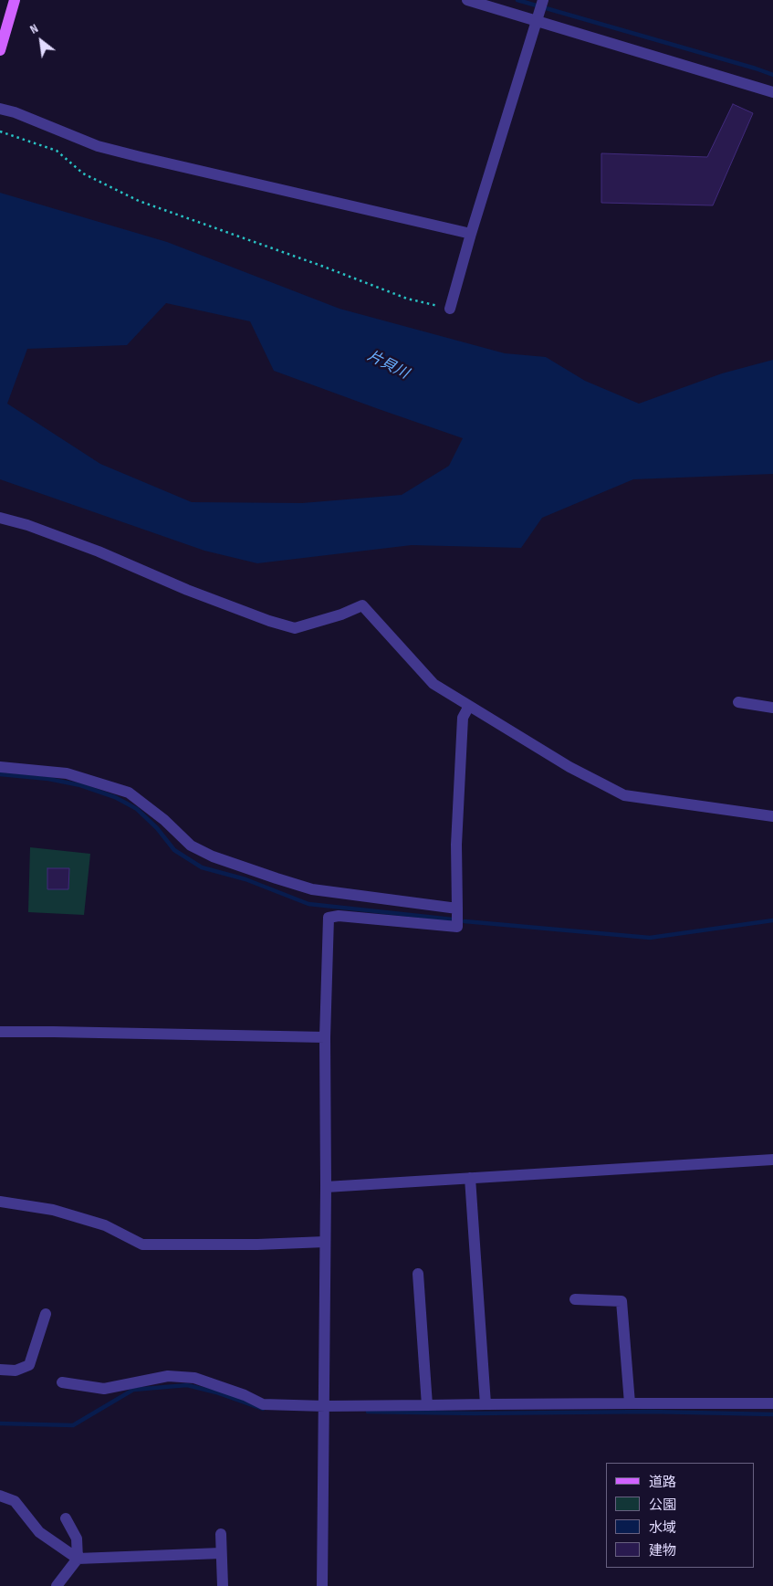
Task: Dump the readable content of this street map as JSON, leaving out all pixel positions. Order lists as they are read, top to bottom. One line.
{"water":["片貝川"],"legend":["道路","公園","水域","建物"],"north":"top left"}
